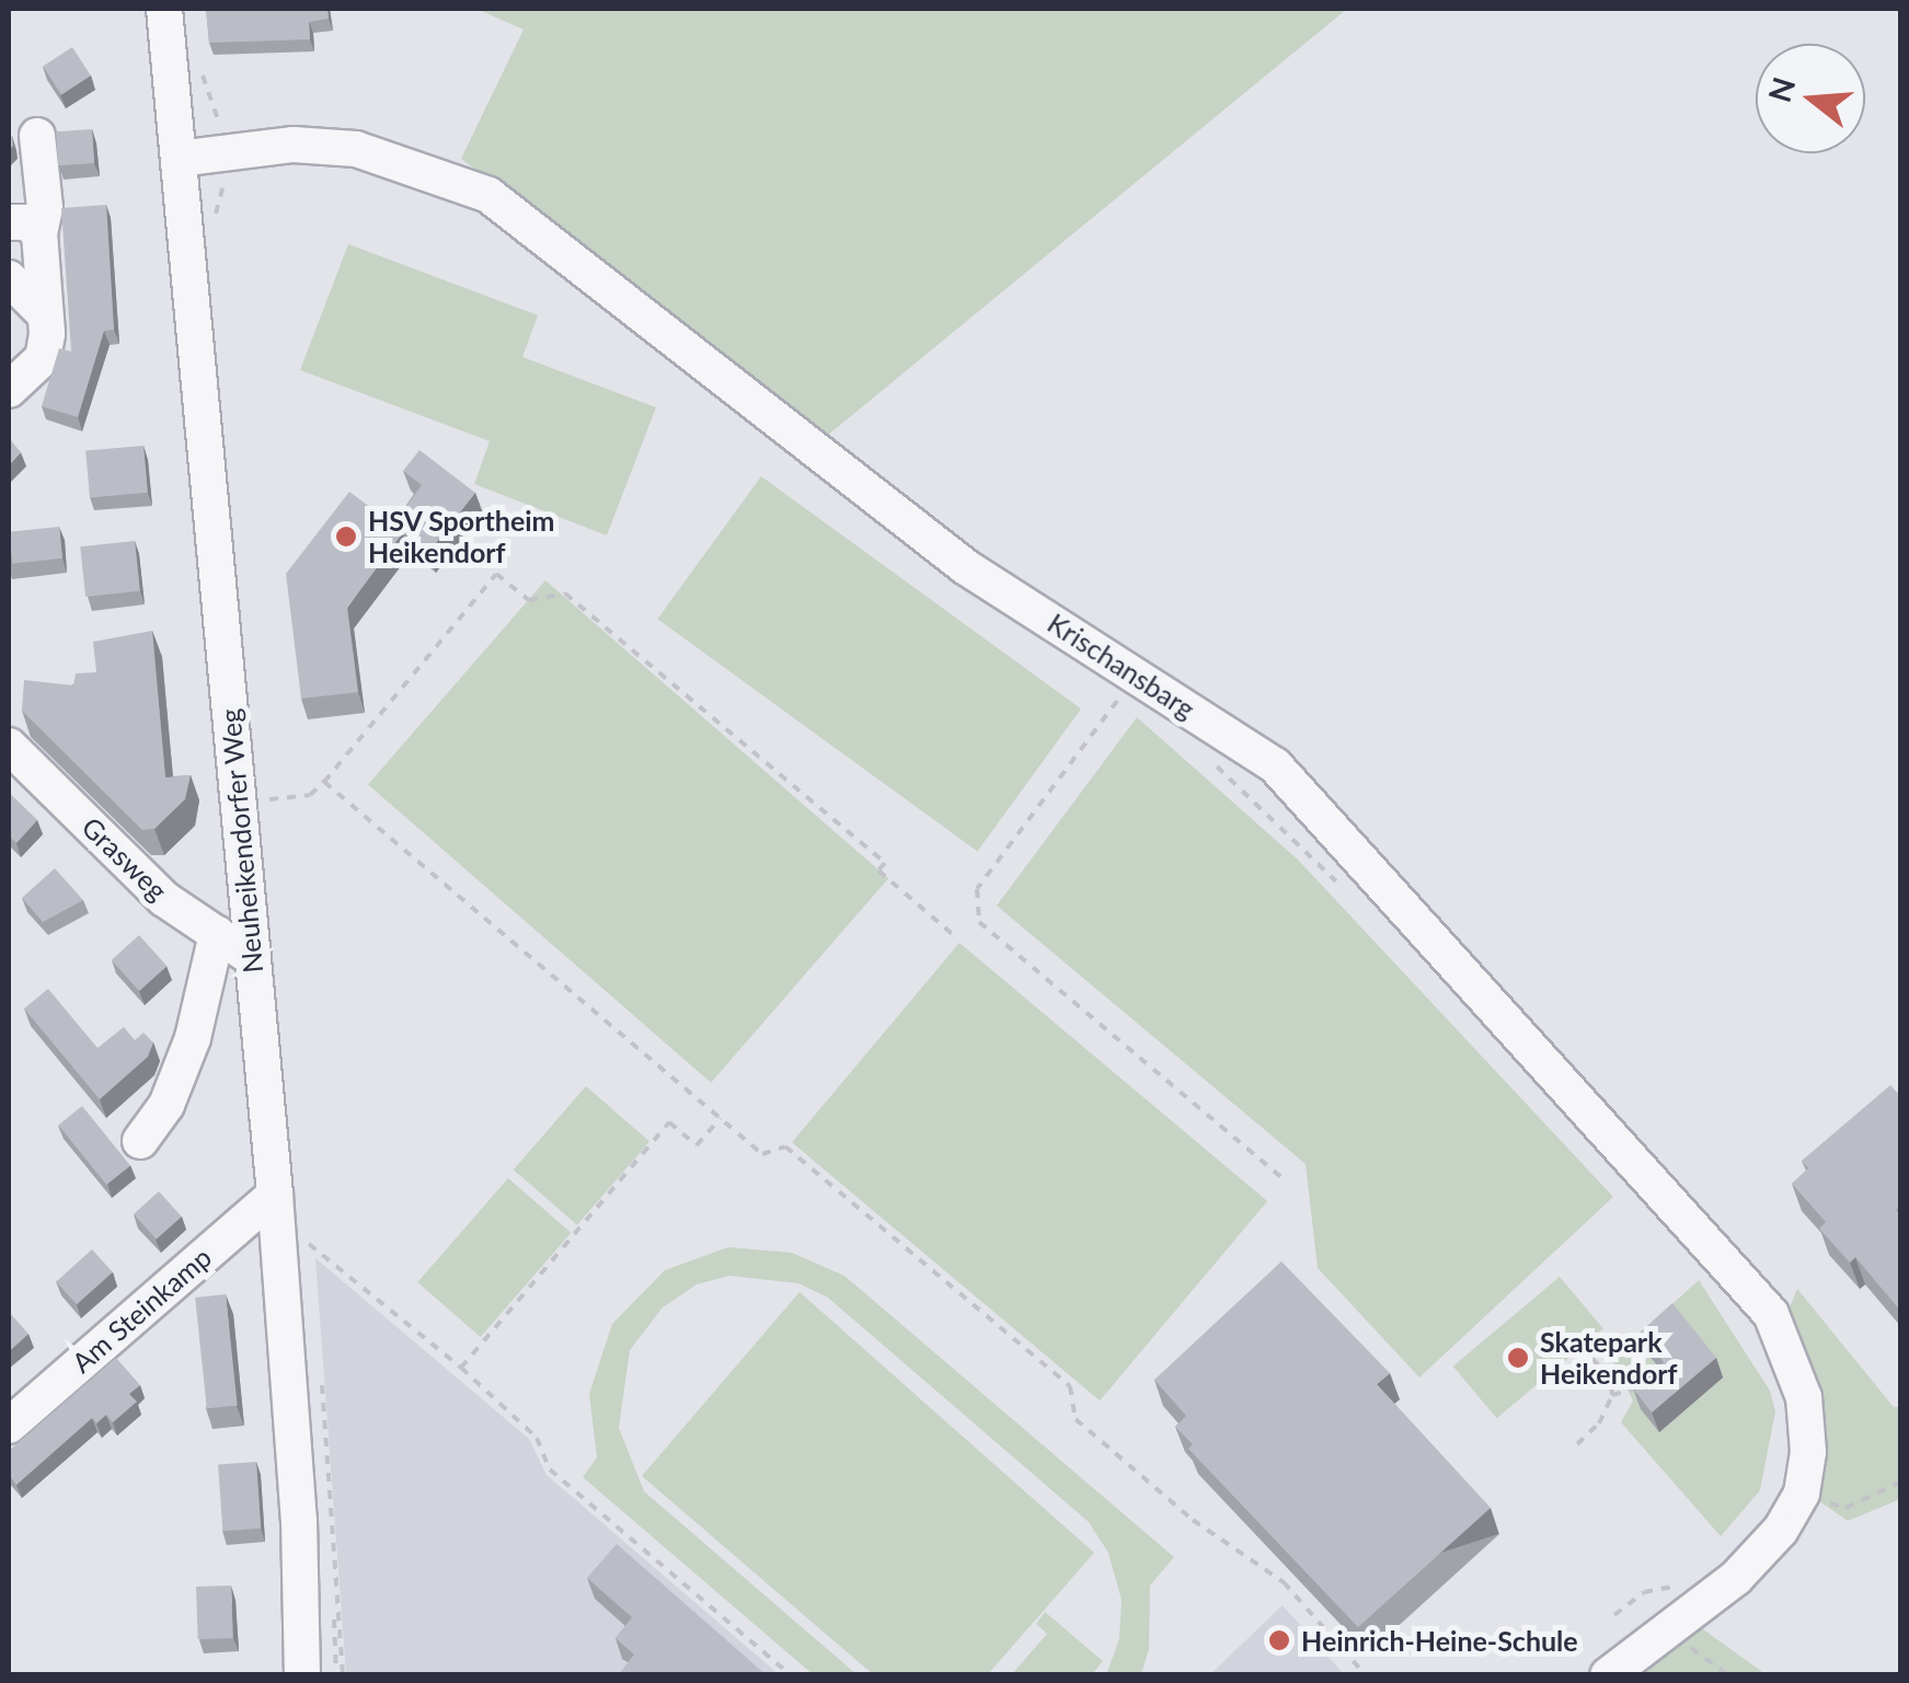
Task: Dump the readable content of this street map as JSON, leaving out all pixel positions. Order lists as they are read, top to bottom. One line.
{"streets":{"street":["Krischansbarg","Neuheikendorfer Weg","Grasweg","Am Steinkamp"]},"crossings":[["Krischansbarg","Neuheikendorfer Weg"],["Neuheikendorfer Weg","Grasweg"],["Neuheikendorfer Weg","Am Steinkamp"]],"places":["HSV Sportheim Heikendorf","Skatepark Heikendorf","Heinrich-Heine-Schule"],"north":"left"}
